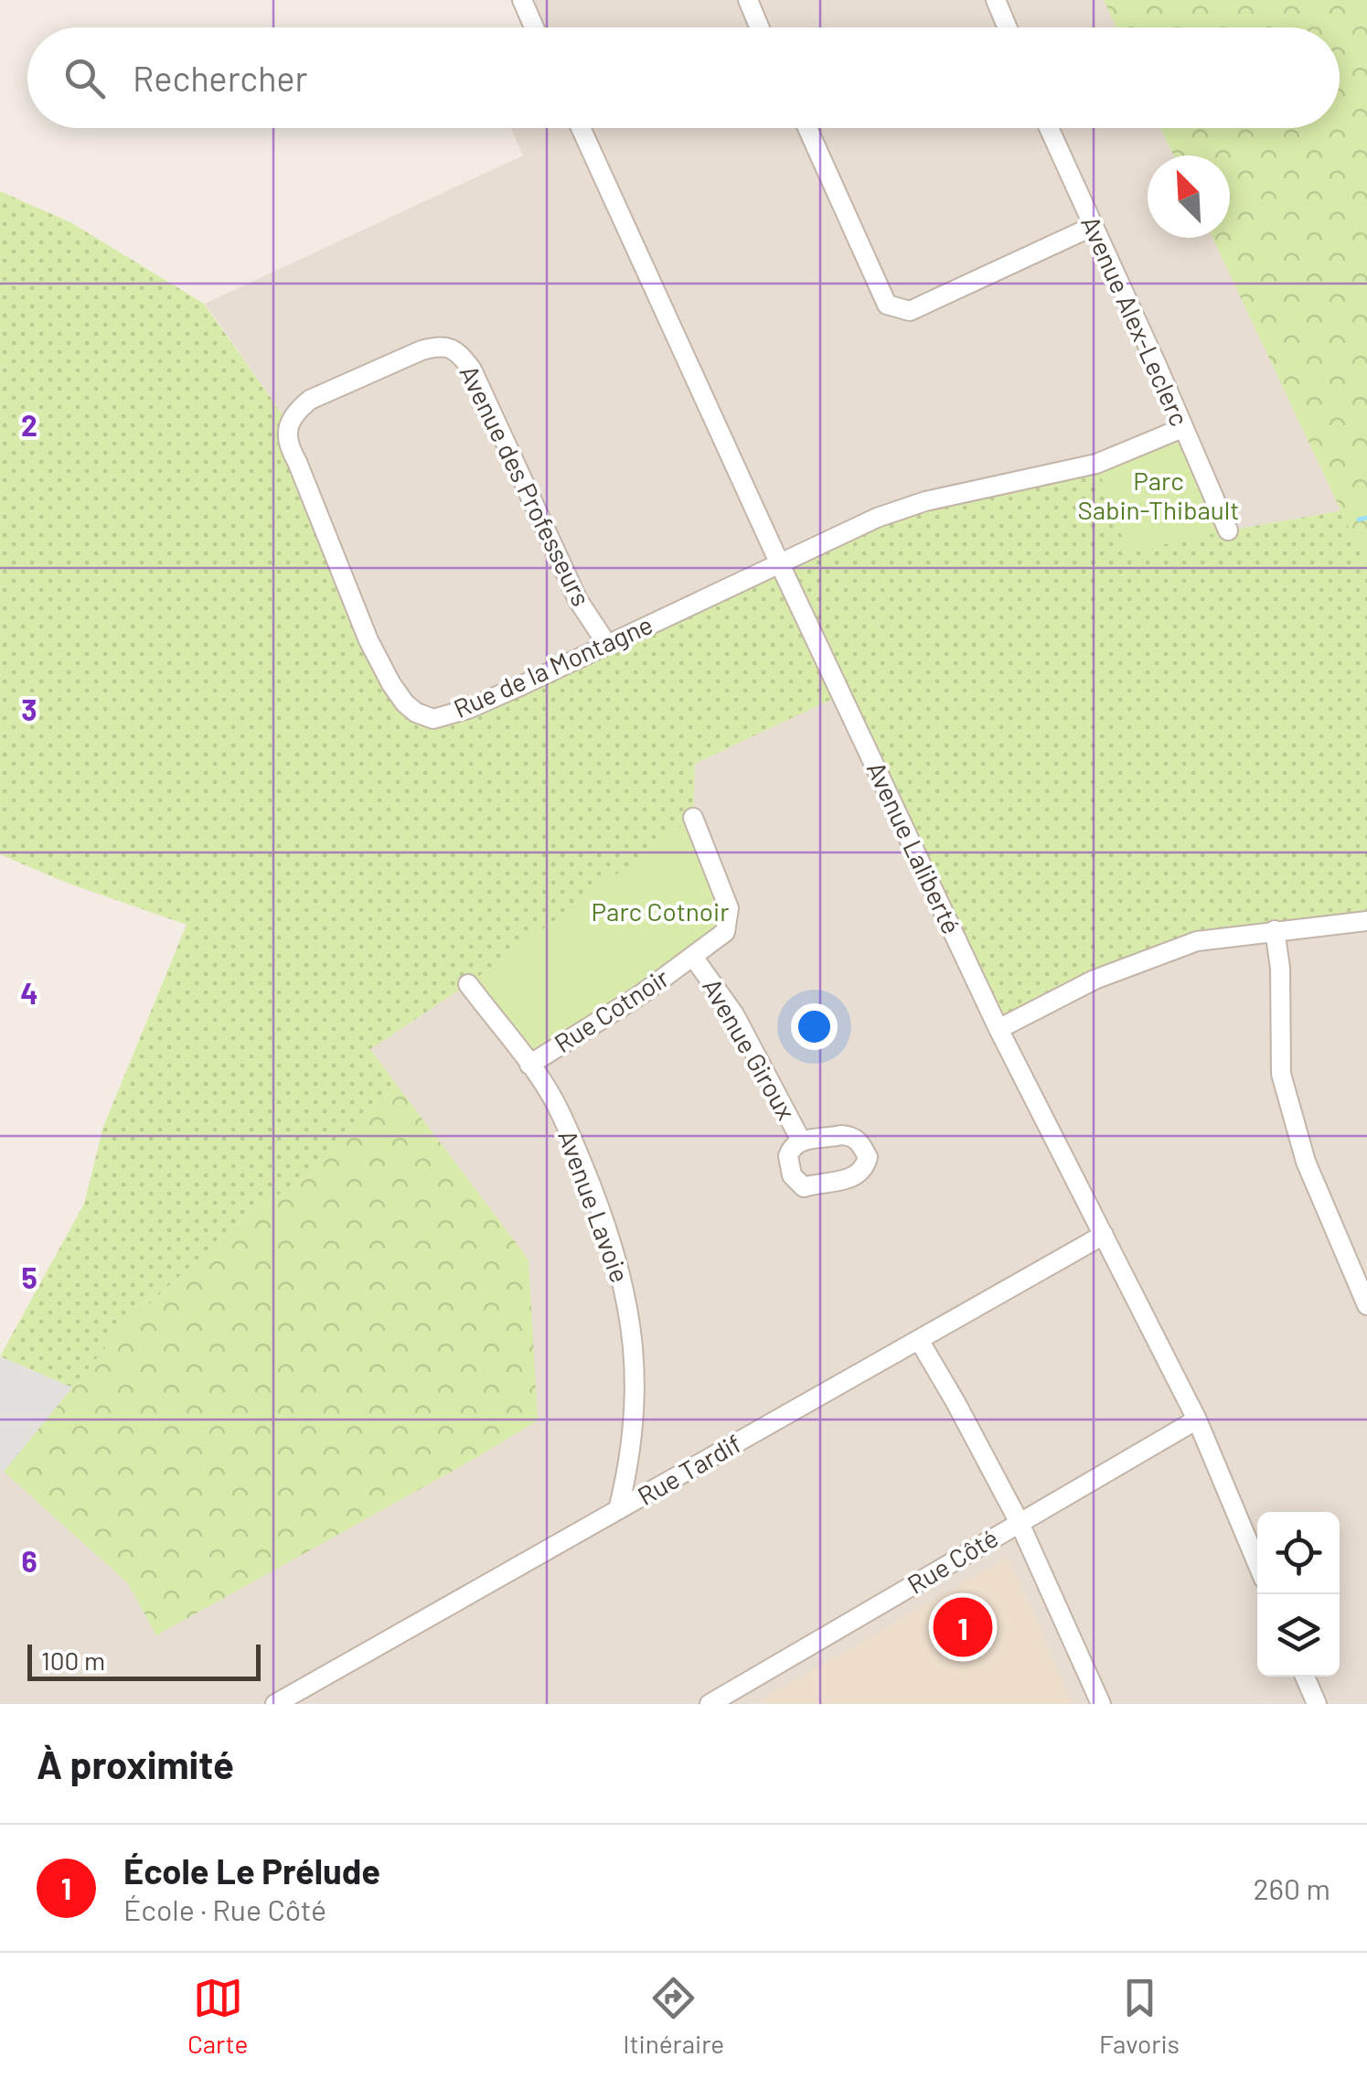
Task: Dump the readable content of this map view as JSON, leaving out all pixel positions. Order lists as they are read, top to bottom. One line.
{"streets":{"street":["Avenue Alex-Leclerc","Avenue des Professeurs","Rue de la Montagne","Avenue Laliberté","Rue Cotnoir","Avenue Giroux","Avenue Lavoie","Rue Tardif","Rue Côté"]},"crossings":[["Avenue Alex-Leclerc","Rue de la Montagne"],["Avenue des Professeurs","Rue de la Montagne"],["Rue de la Montagne","Avenue Laliberté"],["Avenue Laliberté","Rue Tardif"],["Avenue Laliberté","Rue Côté"],["Rue Cotnoir","Avenue Giroux"],["Rue Cotnoir","Avenue Lavoie"],["Avenue Lavoie","Rue Tardif"]],"parks":["Parc Sabin-Thibault","Parc Cotnoir"],"scale_bar":"100 m","north":"top left","page":{"search":"Rechercher","pins":"1","scale":"100 m","heading":"À proximité","list":[{"mark":"1","name":"École Le Prélude","note":"École · Rue Côté","value":"260 m"}],"nav":["Carte","Itinéraire","Favoris"]},"grid":{"rows":["2","3","4","5","6"]}}
